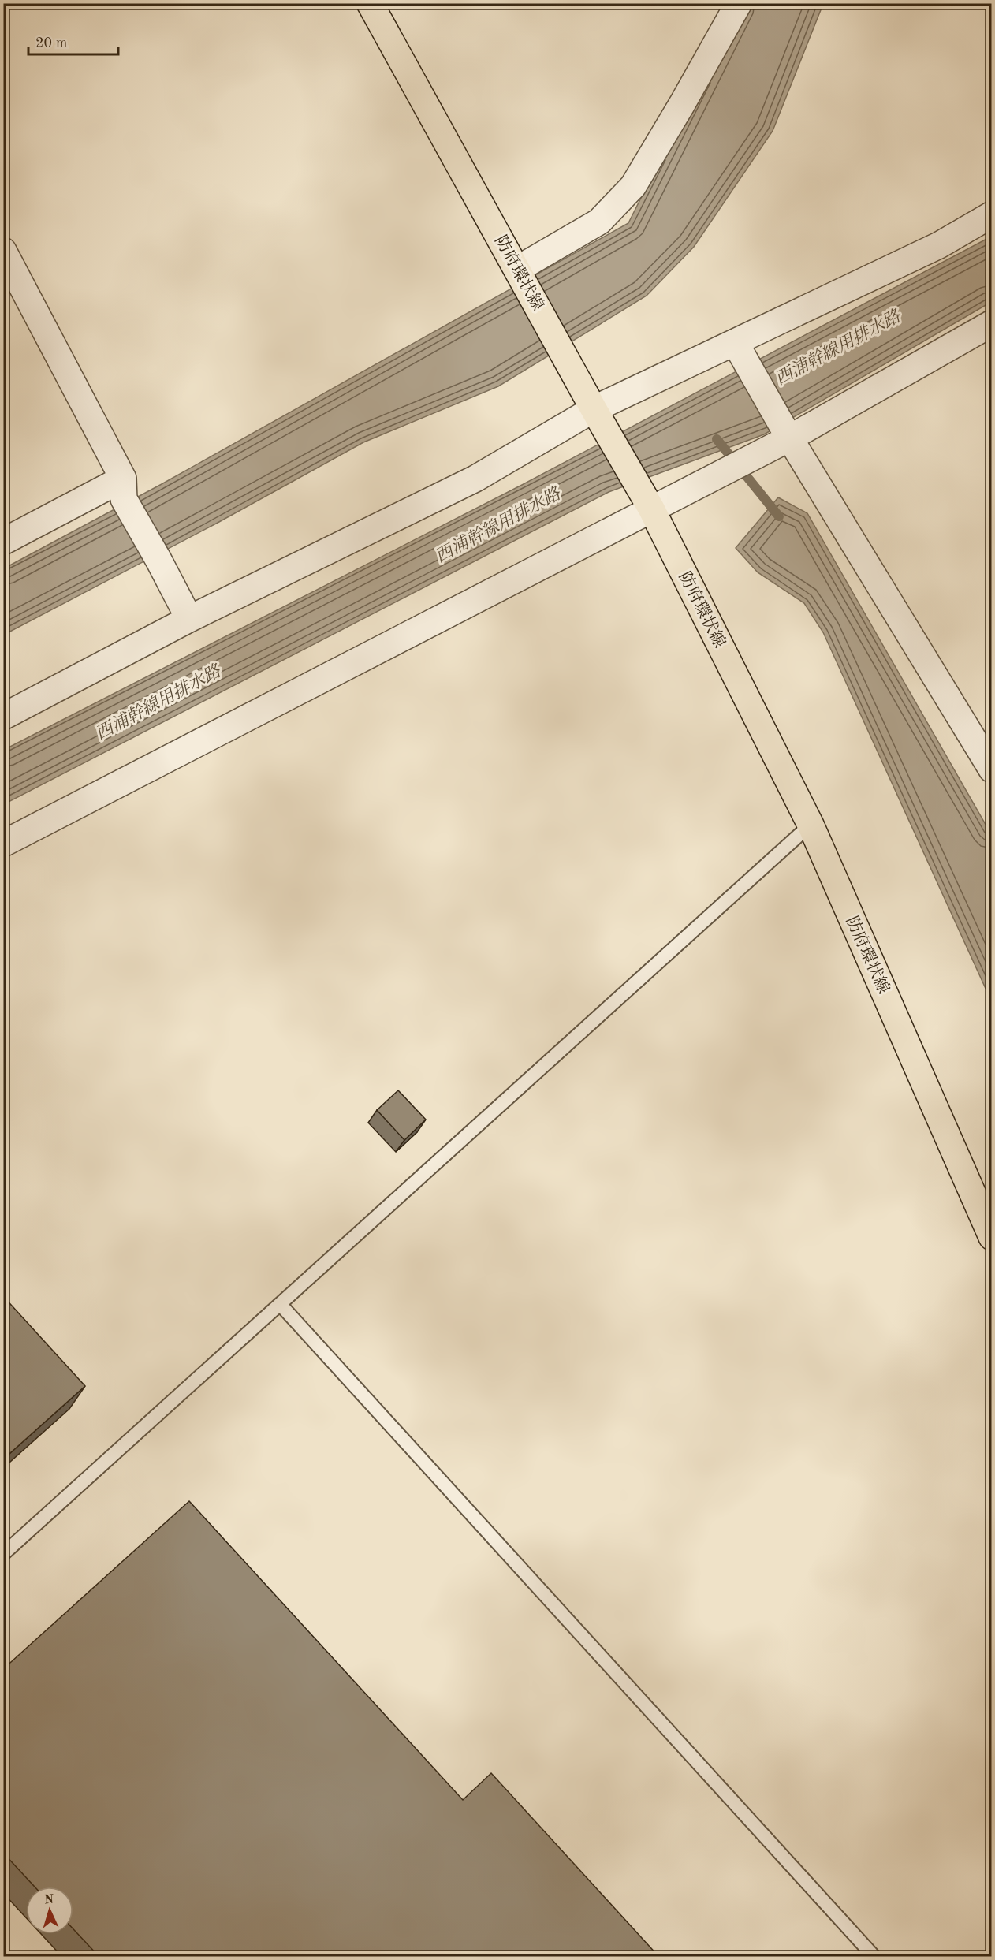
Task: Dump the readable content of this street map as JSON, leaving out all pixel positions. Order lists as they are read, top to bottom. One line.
{"streets":{"main road":["防府環状線"]},"water":["西浦幹線用排水路"],"scale_bar":"20 m","north":"top"}
